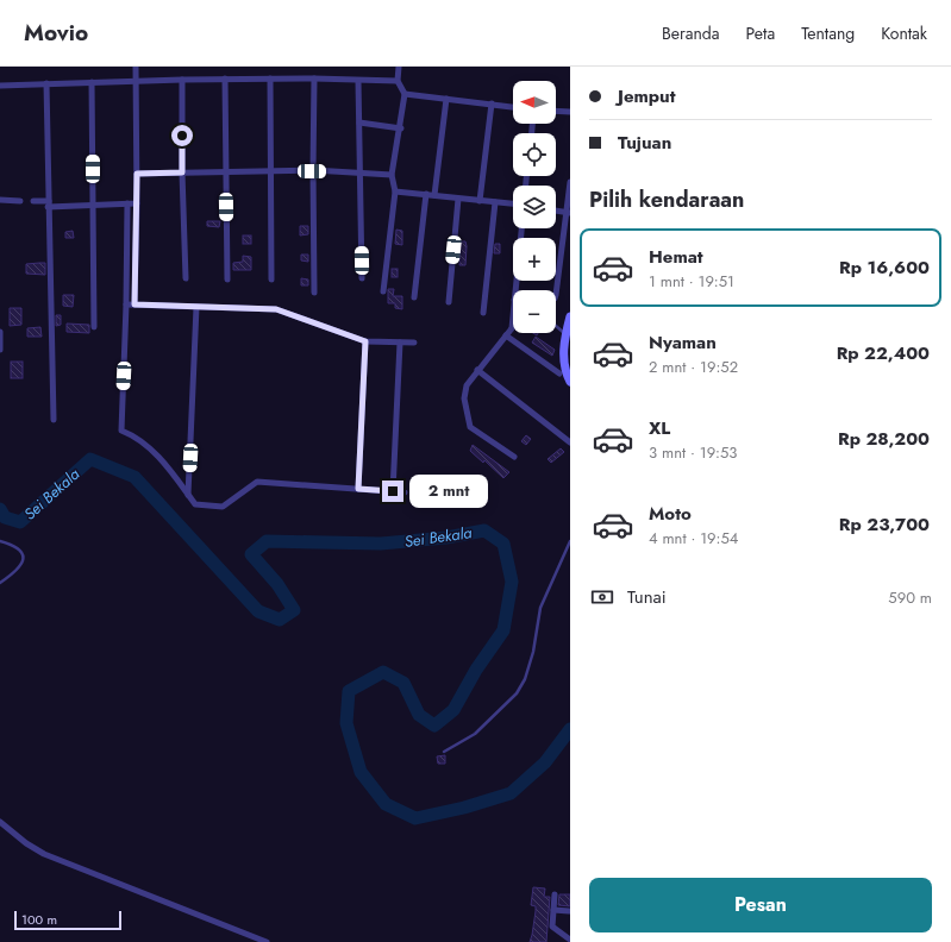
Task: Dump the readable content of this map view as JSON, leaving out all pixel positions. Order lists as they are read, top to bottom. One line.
{"water":["Sei Bekala"],"scale_bar":"100 m","north":"left","page":{"header":"Movio","nav":["Beranda","Peta","Tentang","Kontak"],"banner":["Jemput","Tujuan"],"map_buttons":["+","−"],"heading":"Pilih kendaraan","list":[{"name":"Hemat","note":"1 mnt · 19:51","value":"Rp 16,600"},{"name":"Nyaman","note":"2 mnt · 19:52","value":"Rp 22,400"},{"name":"XL","note":"3 mnt · 19:53","value":"Rp 28,200"},{"name":"Moto","note":"4 mnt · 19:54","value":"Rp 23,700"}],"bubble":"2 mnt","pay":["Tunai","590 m"],"buttons":"Pesan","scale":"100 m"}}
